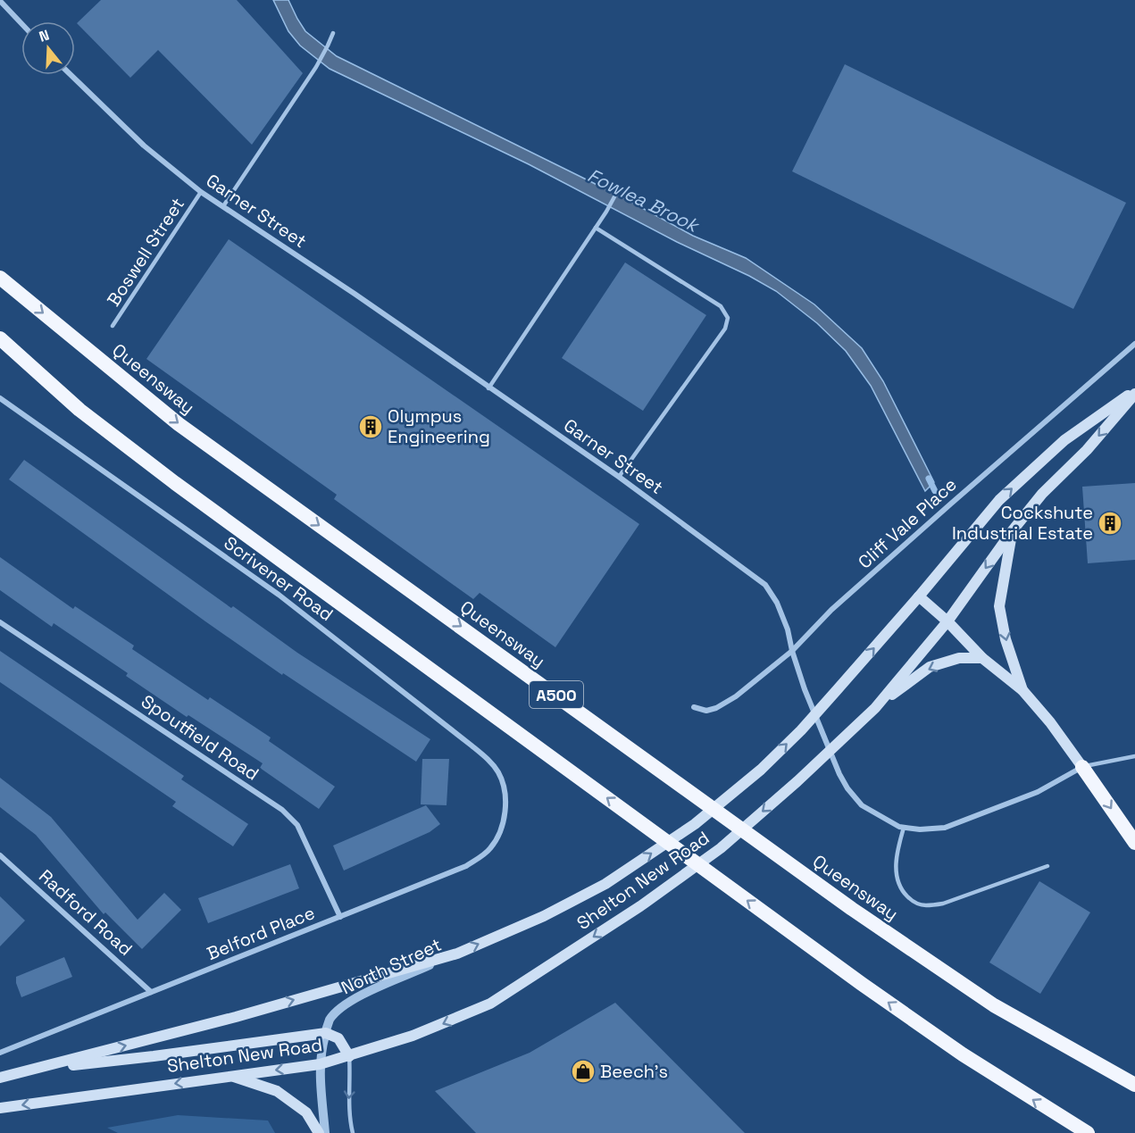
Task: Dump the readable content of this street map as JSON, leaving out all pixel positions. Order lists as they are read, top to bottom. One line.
{"streets":{"highway":["Queensway","A500"],"main road":["Shelton New Road"],"street":["Garner Street","Cliff Vale Place","Scrivener Road","Spoutfield Road","Radford Road","Belford Place","North Street"],"lane":["Boswell Street"]},"crossings":[["Garner Street","Boswell Street"],["Garner Street","Cliff Vale Place"],["Scrivener Road","Belford Place"],["Spoutfield Road","Belford Place"],["Shelton New Road","North Street"],["Radford Road","Belford Place"]],"water":["Fowlea Brook"],"places":{"building":["Olympus Engineering","Cockshute Industrial Estate"],"shop":["Beech's"]},"north":"top"}
